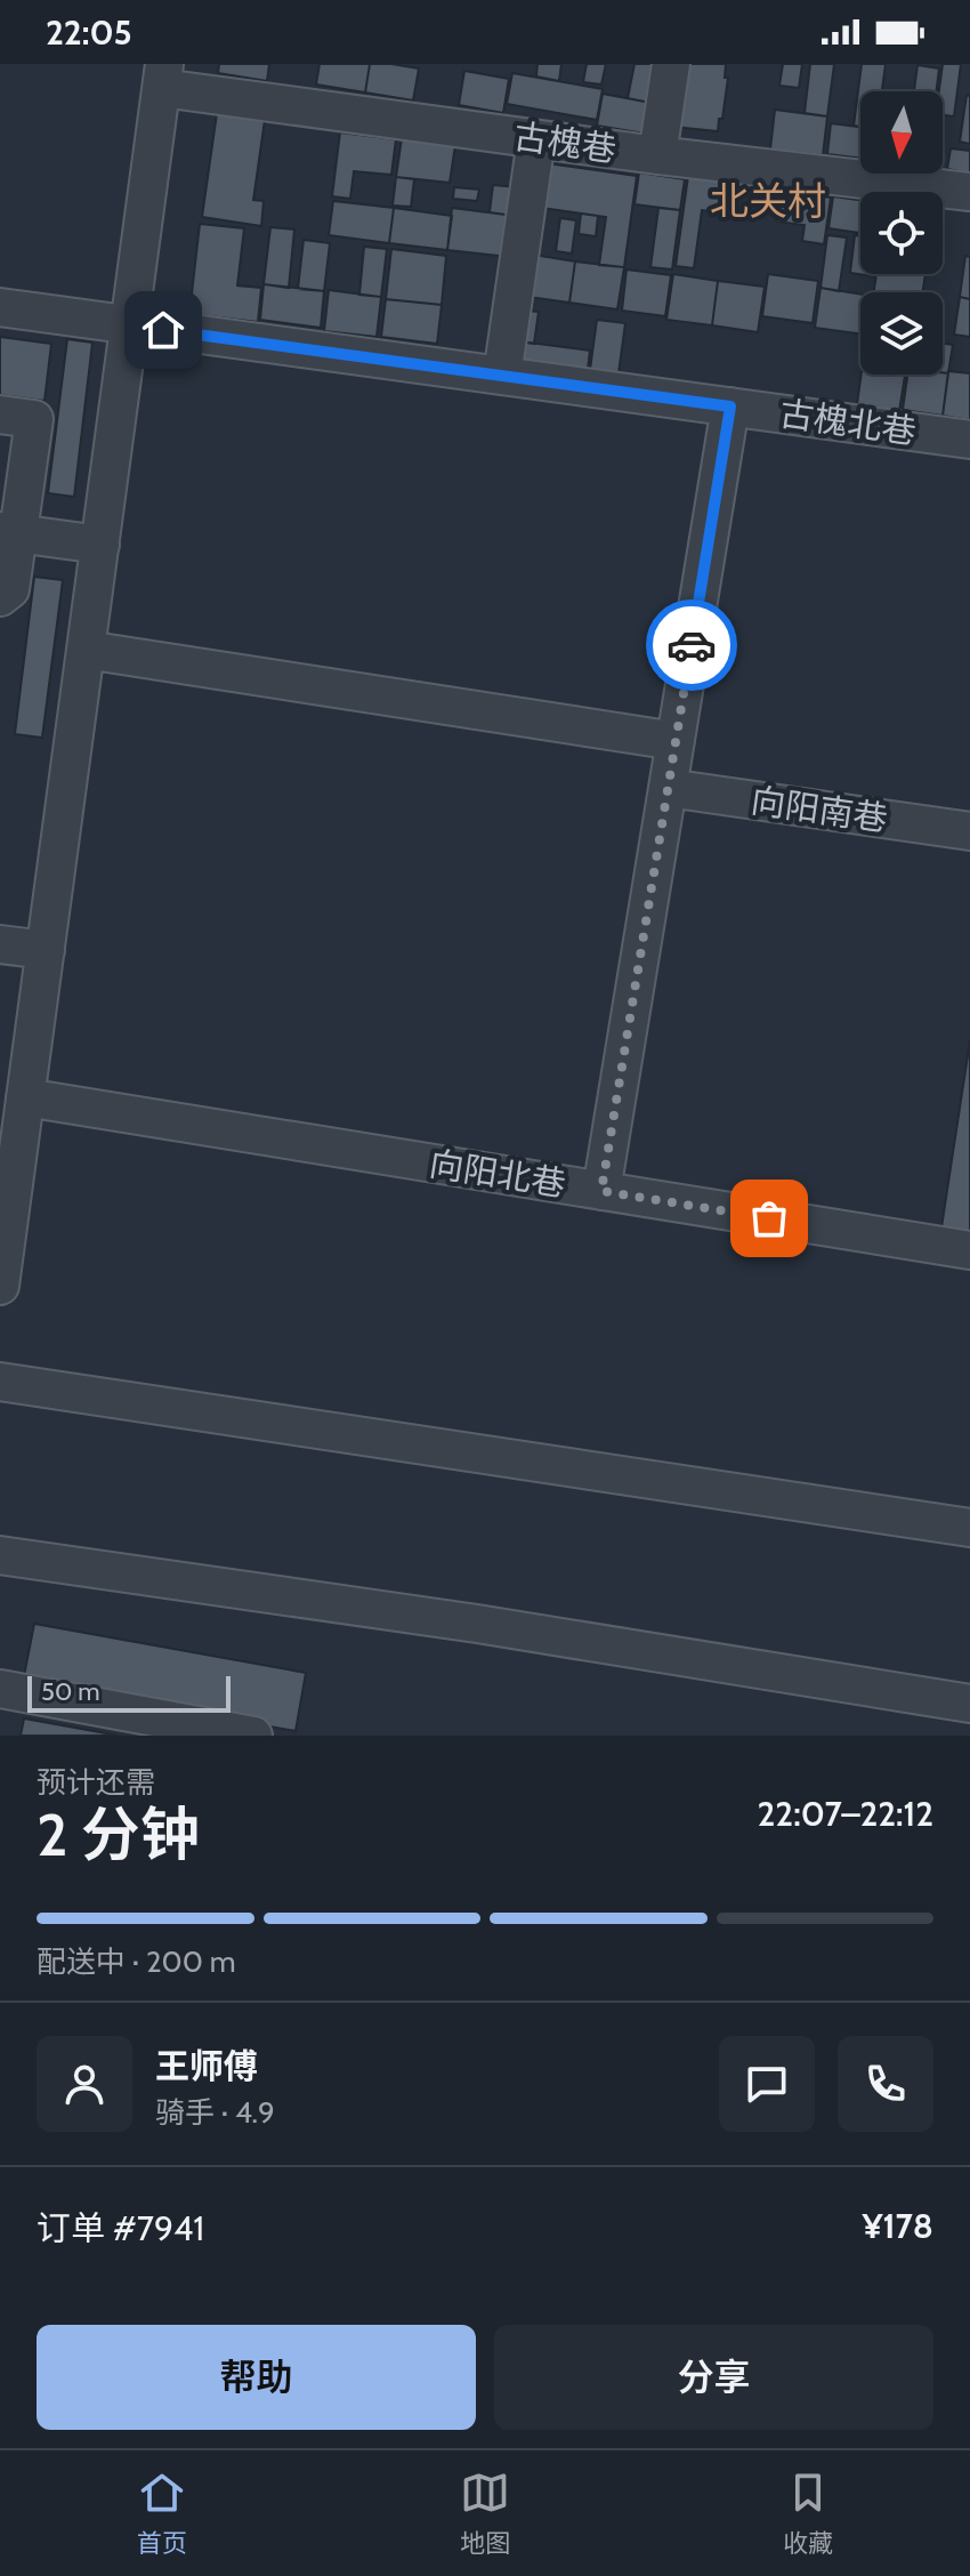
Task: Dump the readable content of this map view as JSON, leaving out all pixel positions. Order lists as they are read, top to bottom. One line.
{"streets":{"street":["古槐巷","古槐北巷","向阳南巷","向阳北巷"]},"districts":["北关村"],"scale_bar":"50 m","north":"bottom","page":{"status":"22:05","scale":"50 m","heading":["2 分钟","预计还需","22:07–22:12"],"panel":["王师傅","骑手 · 4.9","订单 #7941","¥178"],"bar":"配送中 · 200 m","buttons":["帮助","分享"],"tabs":["首页","地图","收藏"]}}
